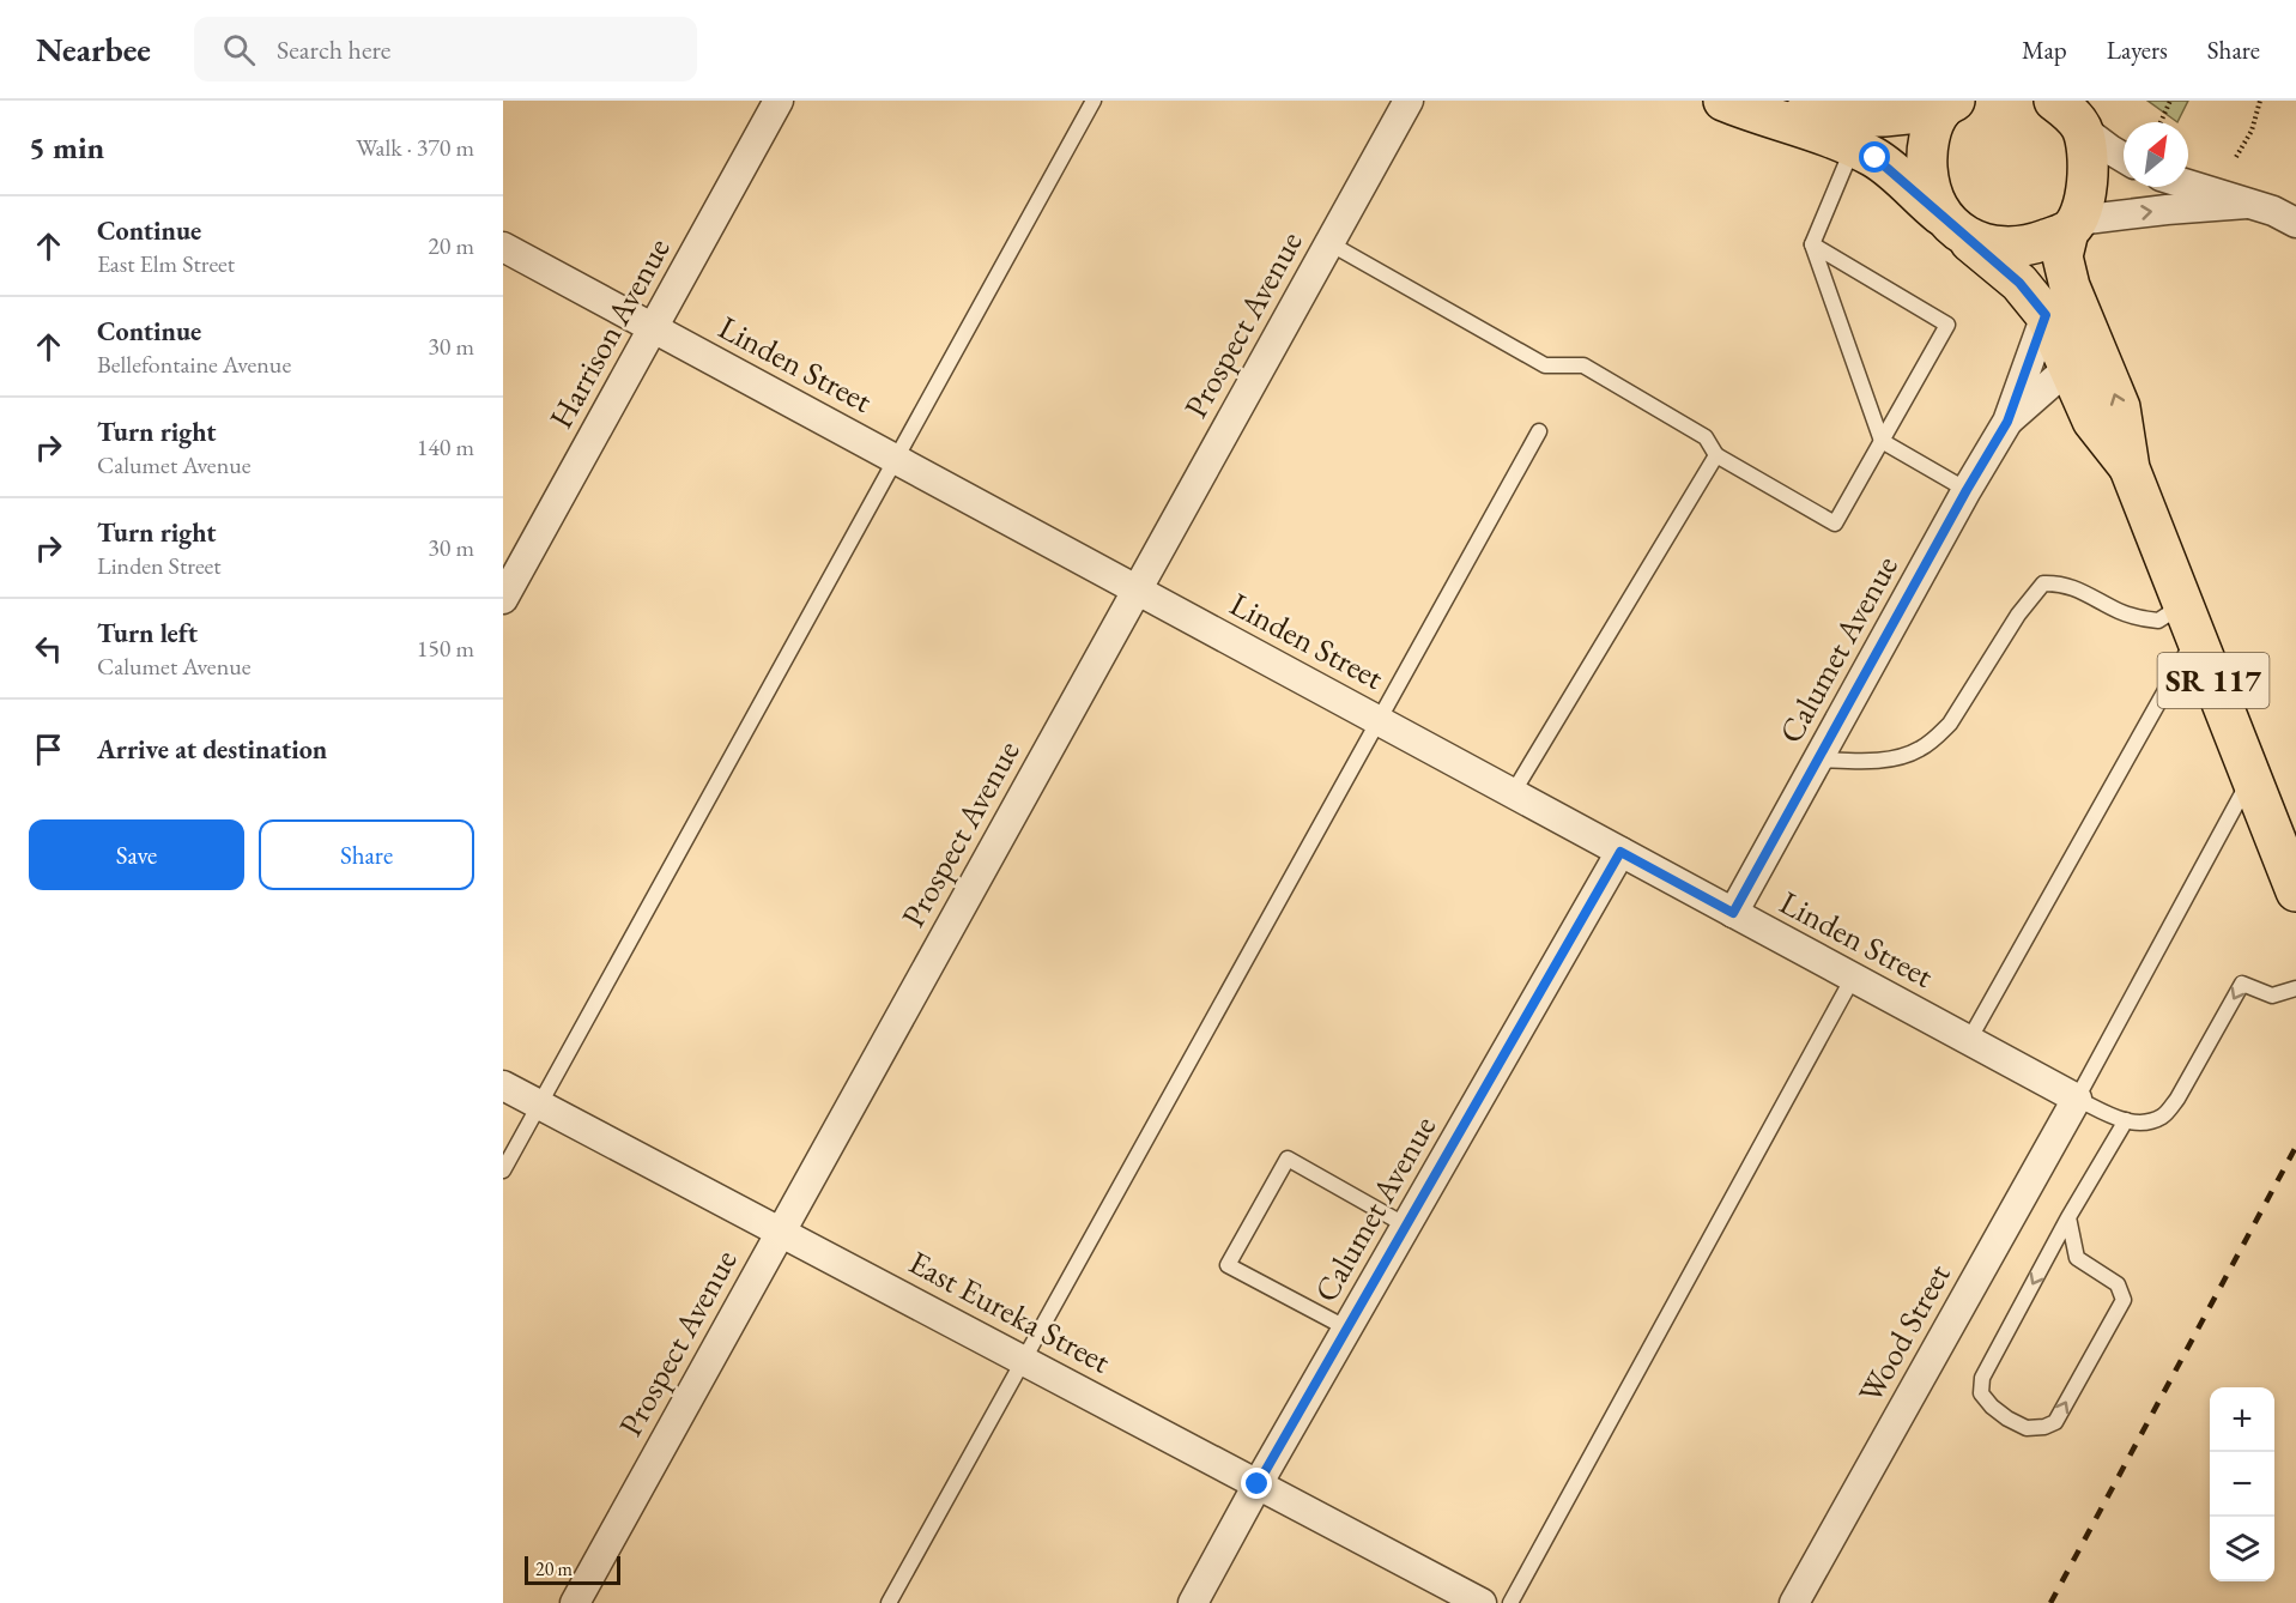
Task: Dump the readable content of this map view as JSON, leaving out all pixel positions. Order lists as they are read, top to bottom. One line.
{"streets":{"main road":["SR 117"],"street":["Prospect Avenue","Harrison Avenue","Linden Street","Calumet Avenue","East Eureka Street","Wood Street"]},"crossings":[["Prospect Avenue","Linden Street"],["Prospect Avenue","East Eureka Street"],["Harrison Avenue","Linden Street"],["Linden Street","Calumet Avenue"],["Linden Street","Wood Street"],["Calumet Avenue","SR 117"],["Calumet Avenue","East Eureka Street"]],"scale_bar":"20 m","north":"top right","page":{"header":"Nearbee","search":"Search here","nav":["Map","Layers","Share"],"heading":["5 min","Walk · 370 m"],"list":[["Continue","East Elm Street","20 m"],["Continue","Bellefontaine Avenue","30 m"],["Turn right","Calumet Avenue","140 m"],["Turn right","Linden Street","30 m"],["Turn left","Calumet Avenue","150 m"],"Arrive at destination"],"buttons":["Save","Share"],"map_buttons":["+","−"],"scale":"20 m"}}
